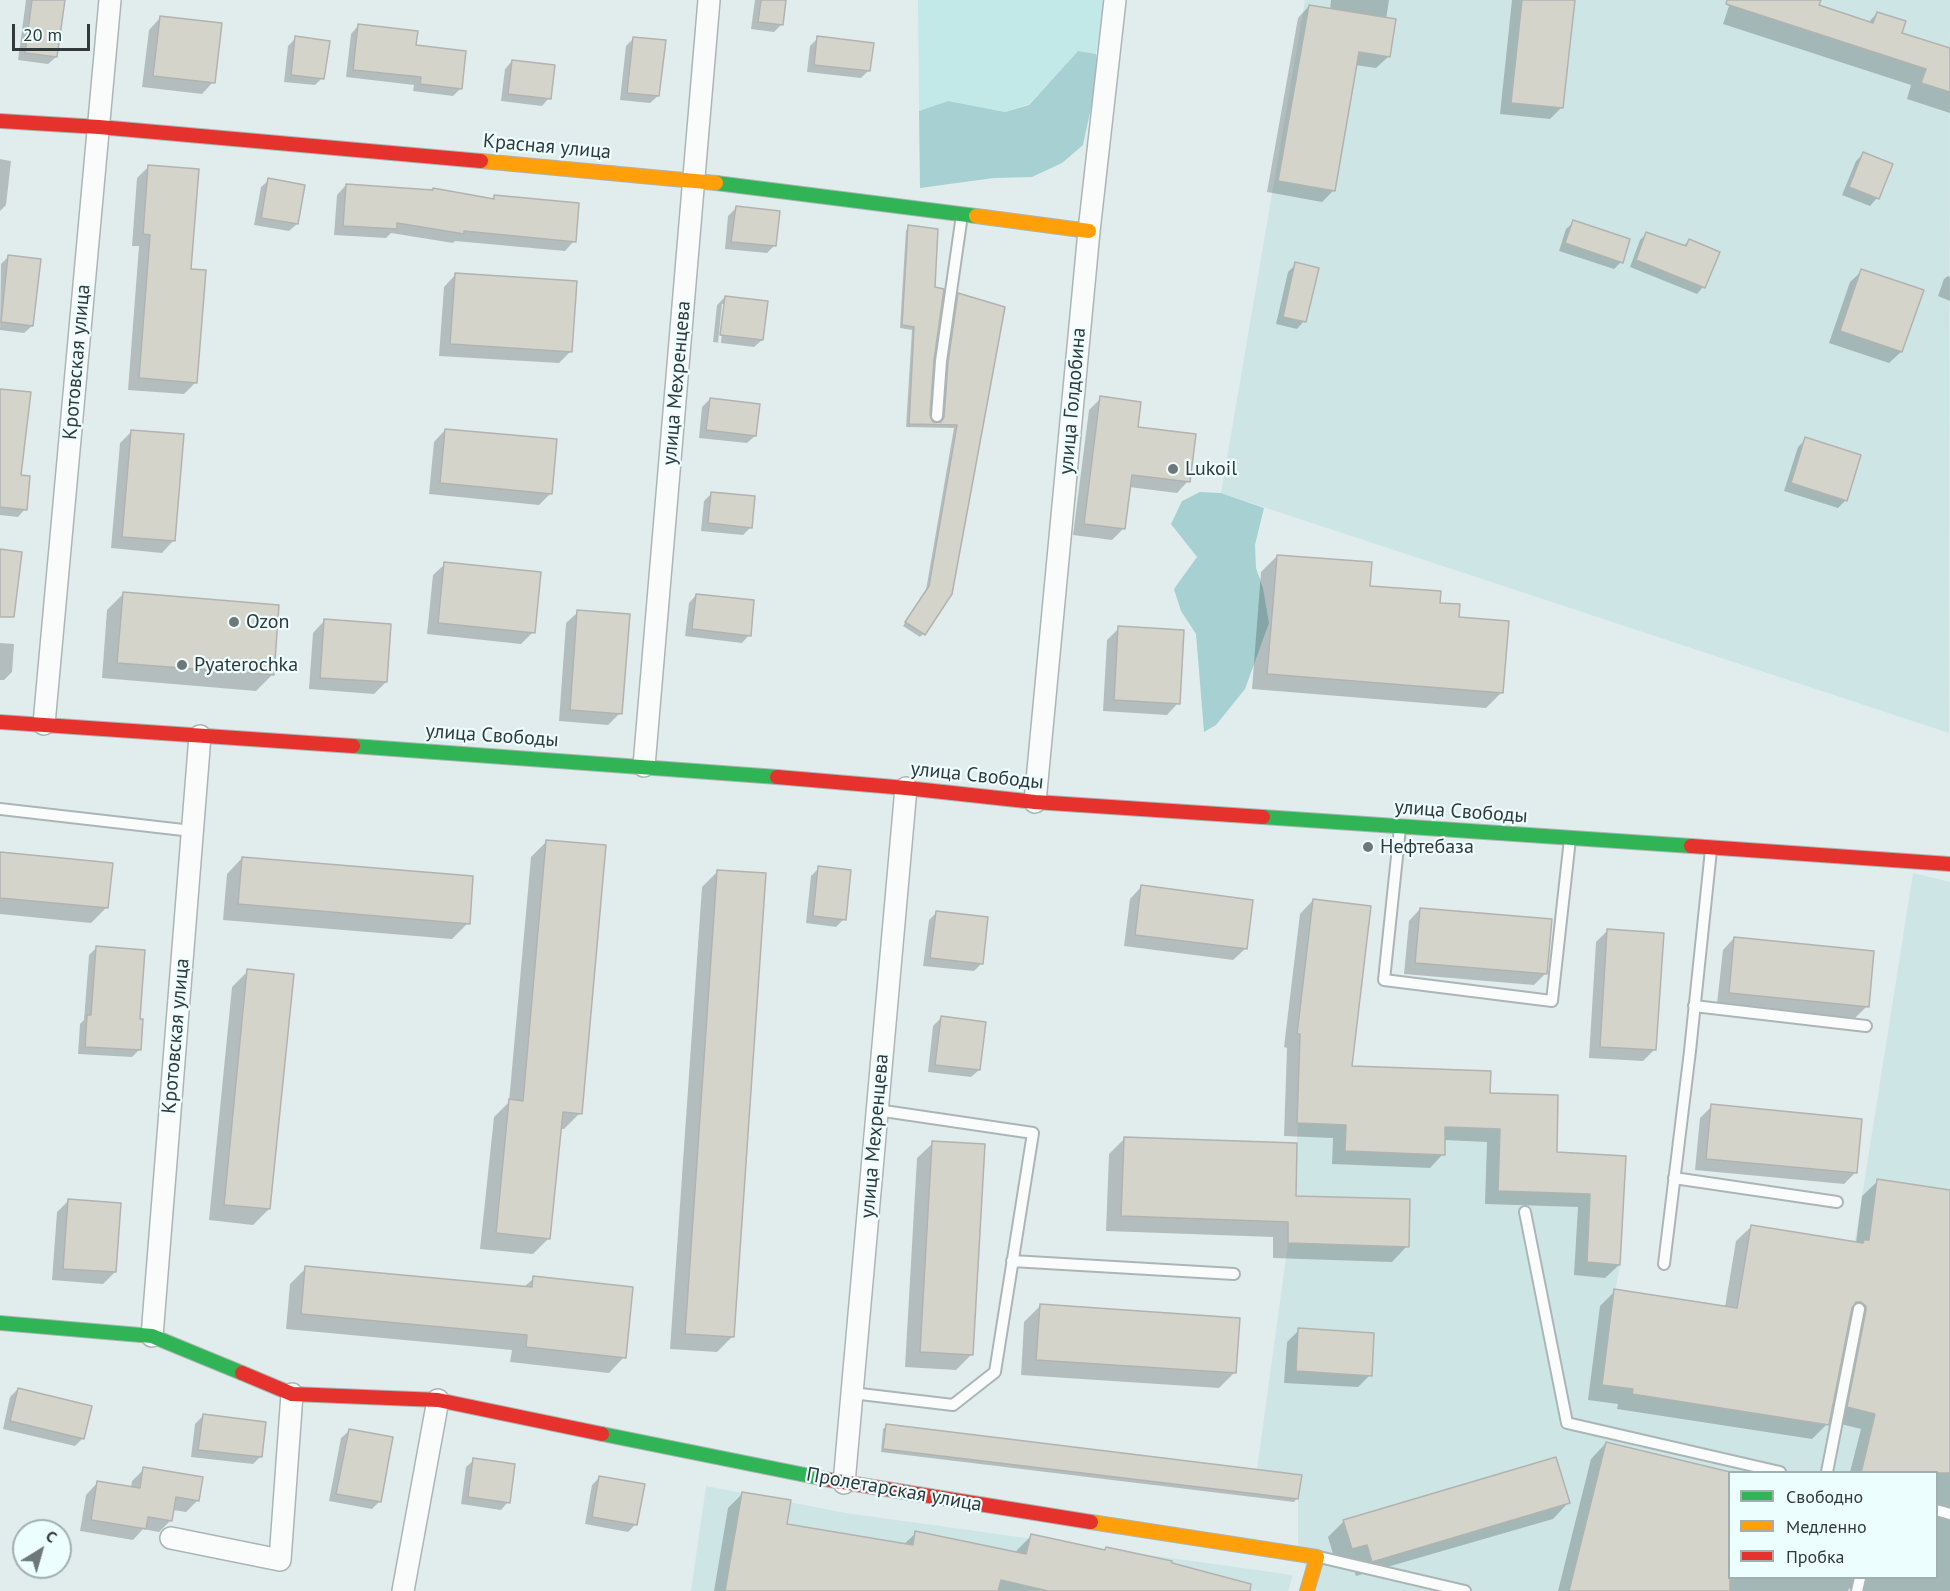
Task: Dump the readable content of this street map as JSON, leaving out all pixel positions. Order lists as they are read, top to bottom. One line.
{"streets":{"street":["Красная улица","Кротовская улица","улица Мехренцева","улица Голдобина","улица Свободы","Пролетарская улица"]},"crossings":[["Красная улица","Кротовская улица"],["Красная улица","улица Мехренцева"],["Красная улица","улица Голдобина"],["Кротовская улица","улица Свободы"],["Кротовская улица","Пролетарская улица"],["улица Мехренцева","улица Свободы"],["улица Мехренцева","Пролетарская улица"],["улица Голдобина","улица Свободы"]],"places":["Lukoil","Ozon","Pyaterochka","Нефтебаза"],"legend":["Свободно","Медленно","Пробка"],"scale_bar":"20 m","north":"top right"}
